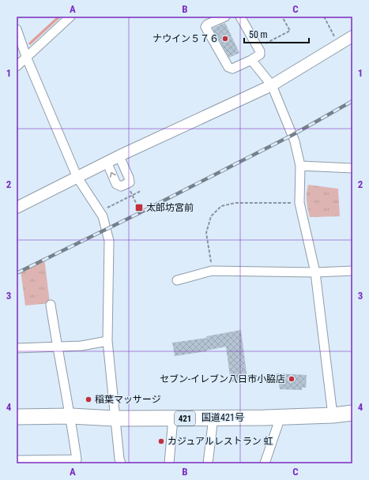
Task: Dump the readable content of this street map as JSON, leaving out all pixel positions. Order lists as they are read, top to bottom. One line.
{"streets":{"highway":["国道421号","421"]},"places":{"other":["ナウイン５７６","セブン-イレブン八日市小脇店","稲葉マッサージ","カジュアルレストラン 虹"],"transit":["太郎坊宮前"]},"scale_bar":"50 m","grid":{"columns":["A","B","C"],"rows":["1","2","3","4"]}}
